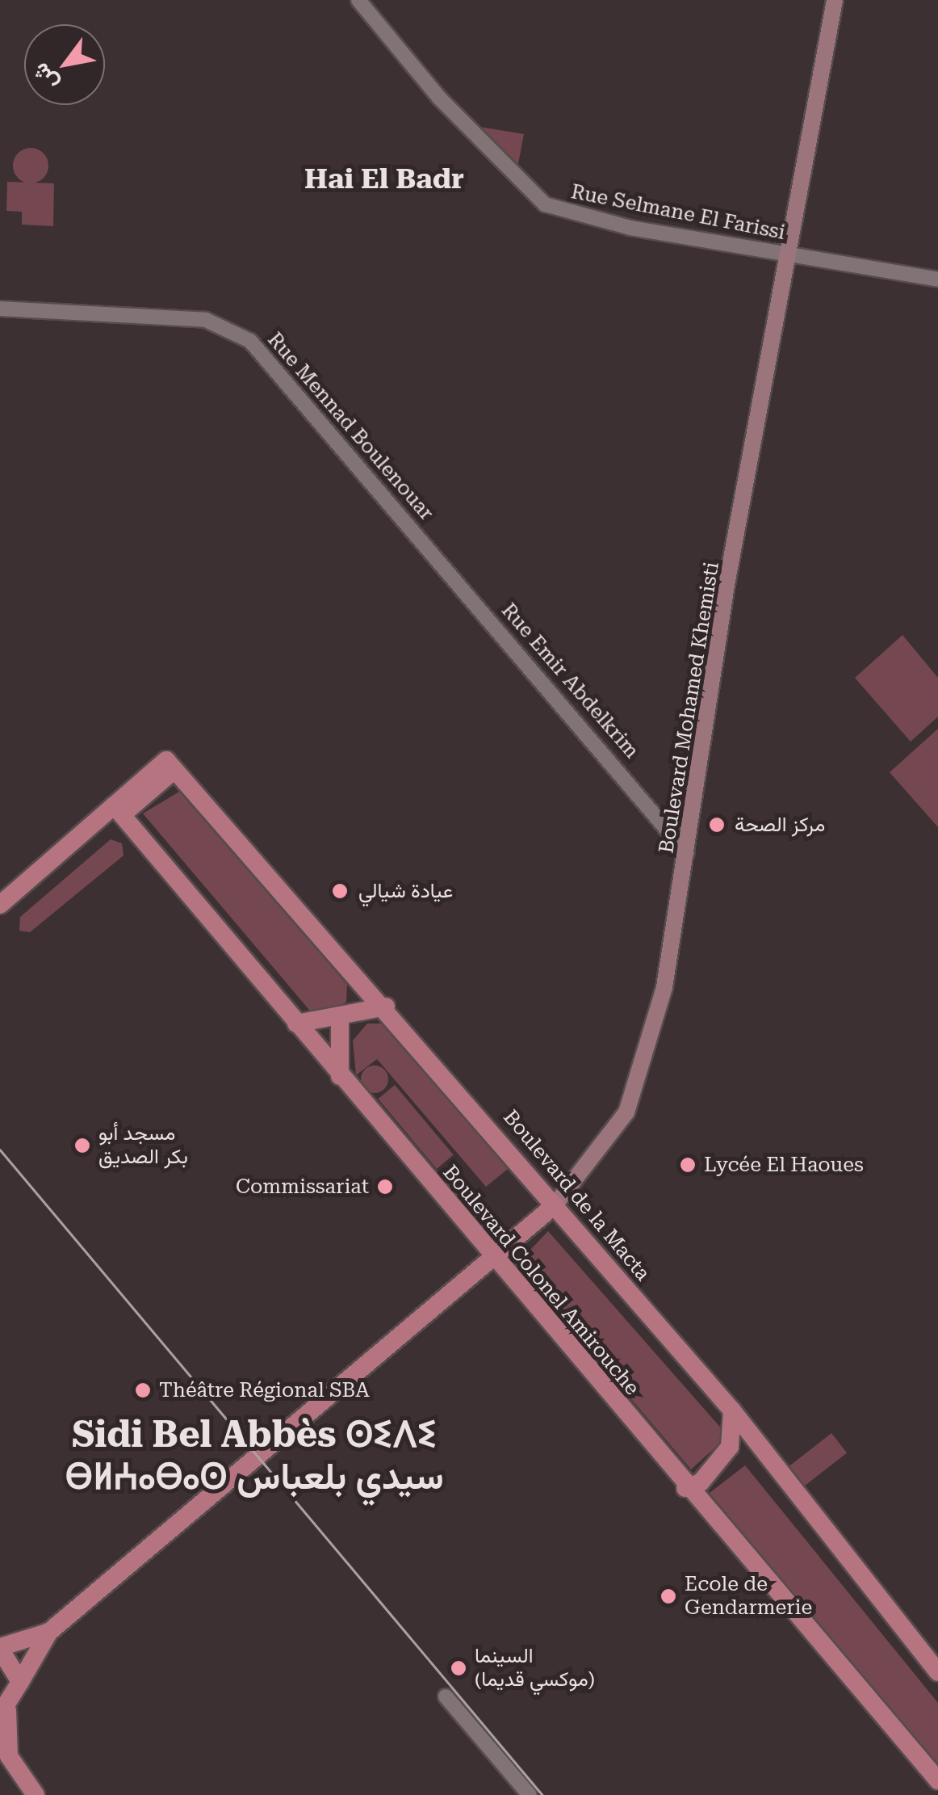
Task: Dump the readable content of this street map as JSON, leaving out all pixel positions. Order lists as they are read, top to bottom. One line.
{"streets":{"main road":["Boulevard Mohamed Khemisti","Boulevard de la Macta","Boulevard Colonel Amirouche"],"street":["Rue Selmane El Farissi","Rue Mennad Boulenouar","Rue Emir Abdelkrim"]},"crossings":[["Rue Selmane El Farissi","Boulevard Mohamed Khemisti"],["Rue Mennad Boulenouar","Rue Emir Abdelkrim"],["Rue Emir Abdelkrim","Boulevard Mohamed Khemisti"],["Boulevard Mohamed Khemisti","Boulevard de la Macta"],["Boulevard de la Macta","Boulevard Colonel Amirouche"]],"districts":["Hai El Badr","Sidi Bel Abbès ⵙⵉⴷⵉ ⴱⵍⵄⴰⴱⴰⵙ سيدي بلعباس"],"places":["مركز الصحة","عيادة شيالي","مسجد أبو بكر الصديق","Lycée El Haoues","Commissariat","Théâtre Régional SBA","Ecole de Gendarmerie","السينما (موكسي قديما)"],"north":"bottom left"}
